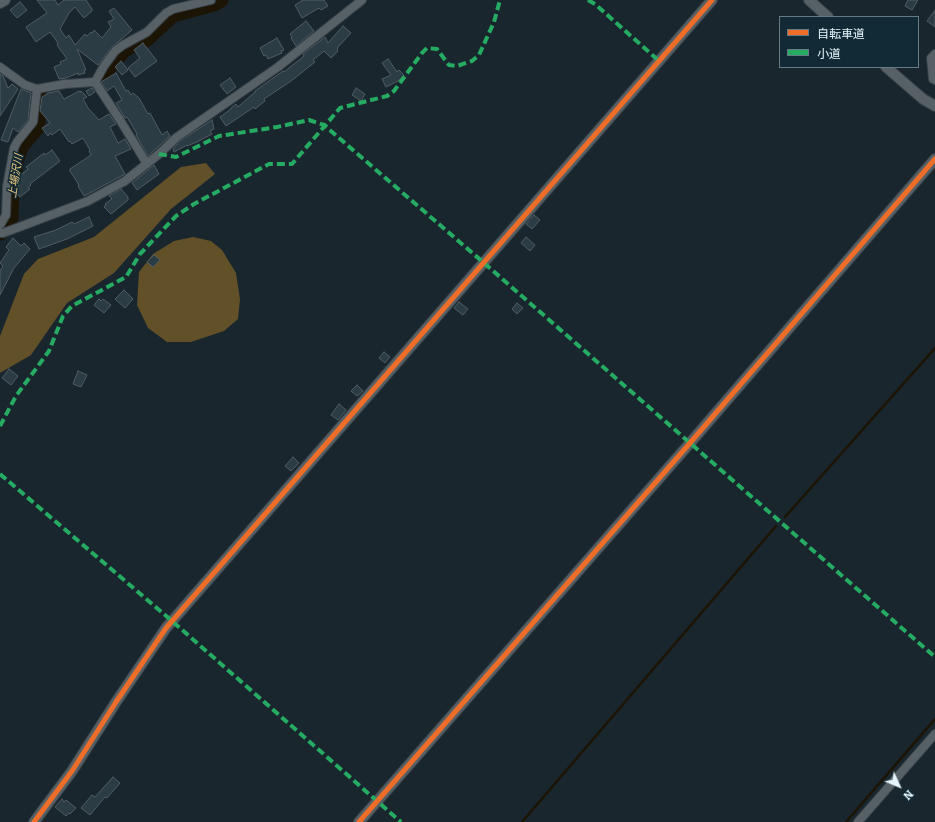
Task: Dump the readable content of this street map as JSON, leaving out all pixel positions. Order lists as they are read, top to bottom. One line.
{"water":["上場沢川"],"legend":["自転車道","小道"],"north":"bottom right"}
